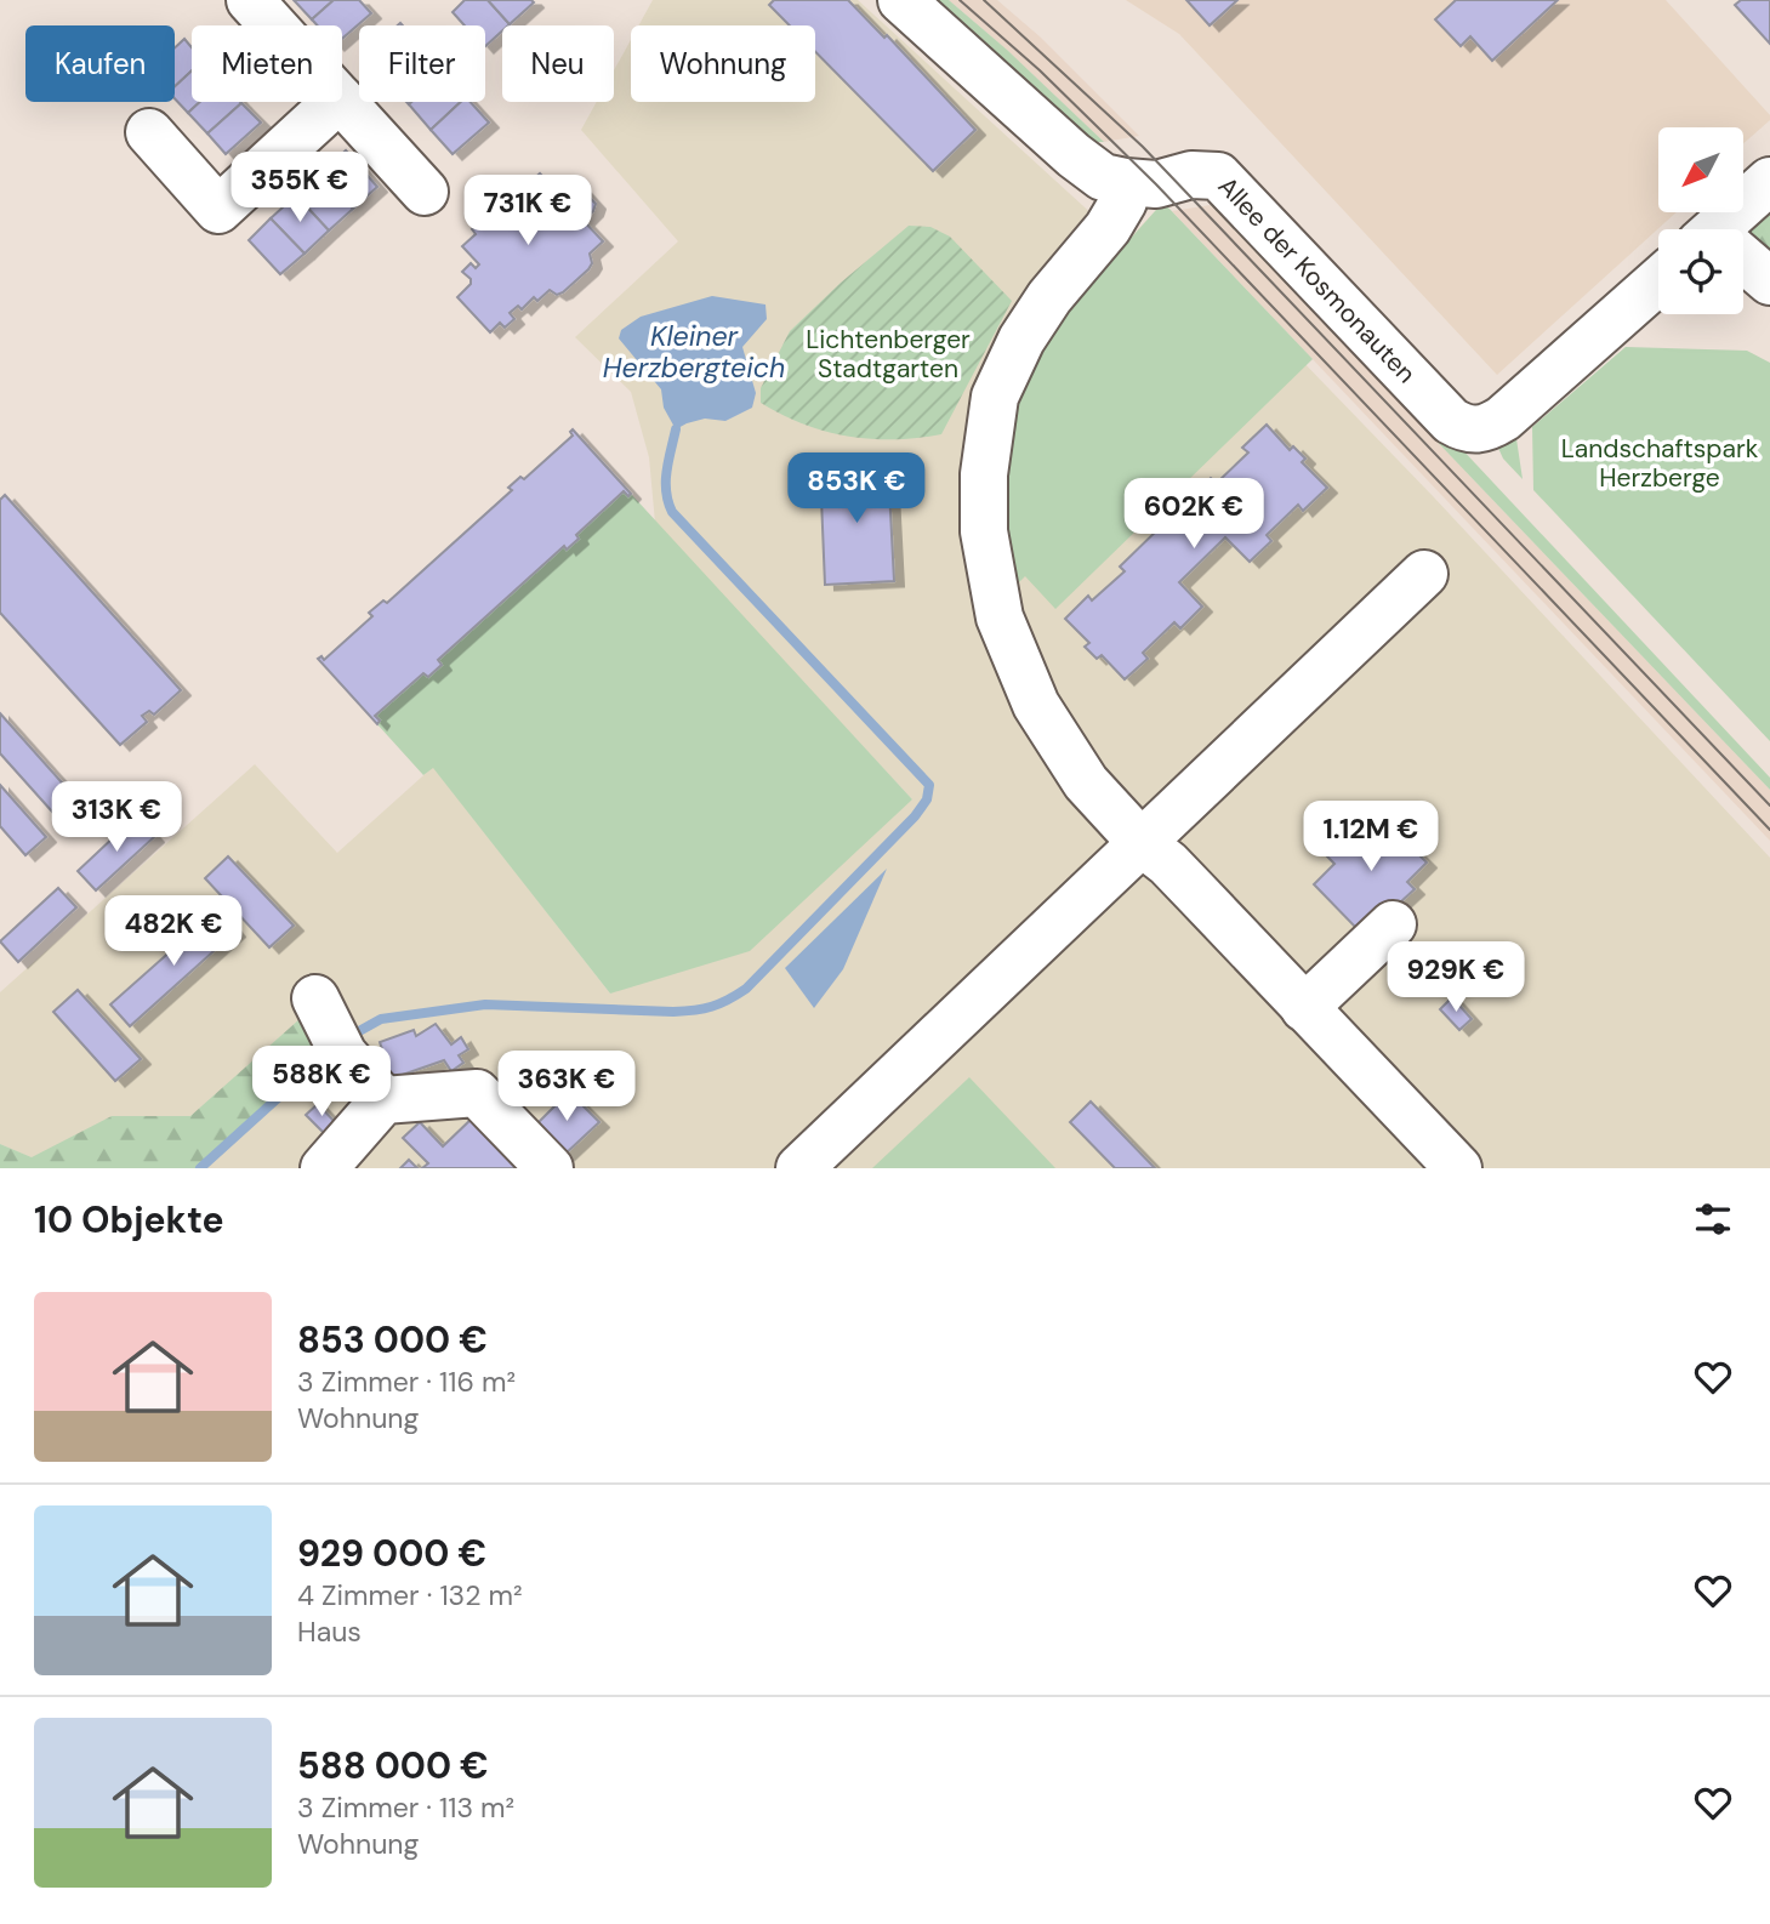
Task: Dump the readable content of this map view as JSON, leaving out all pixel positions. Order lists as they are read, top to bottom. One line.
{"streets":{"street":["Allee der Kosmonauten"]},"water":["Kleiner Herzbergteich"],"parks":["Lichtenberger Stadtgarten","Landschaftspark Herzberge"],"north":"bottom left","page":{"chip":["Kaufen","Mieten","Filter","Neu","Wohnung"],"price":["355K €","731K €","853K €","602K €","313K €","1.12M €","482K €","929K €","588K €","363K €"],"heading":"10 Objekte","list":[{"name":"853 000 €","note":"3 Zimmer · 116 m² · Wohnung"},{"name":"929 000 €","note":"4 Zimmer · 132 m² · Haus"},{"name":"588 000 €","note":"3 Zimmer · 113 m² · Wohnung"}]}}
